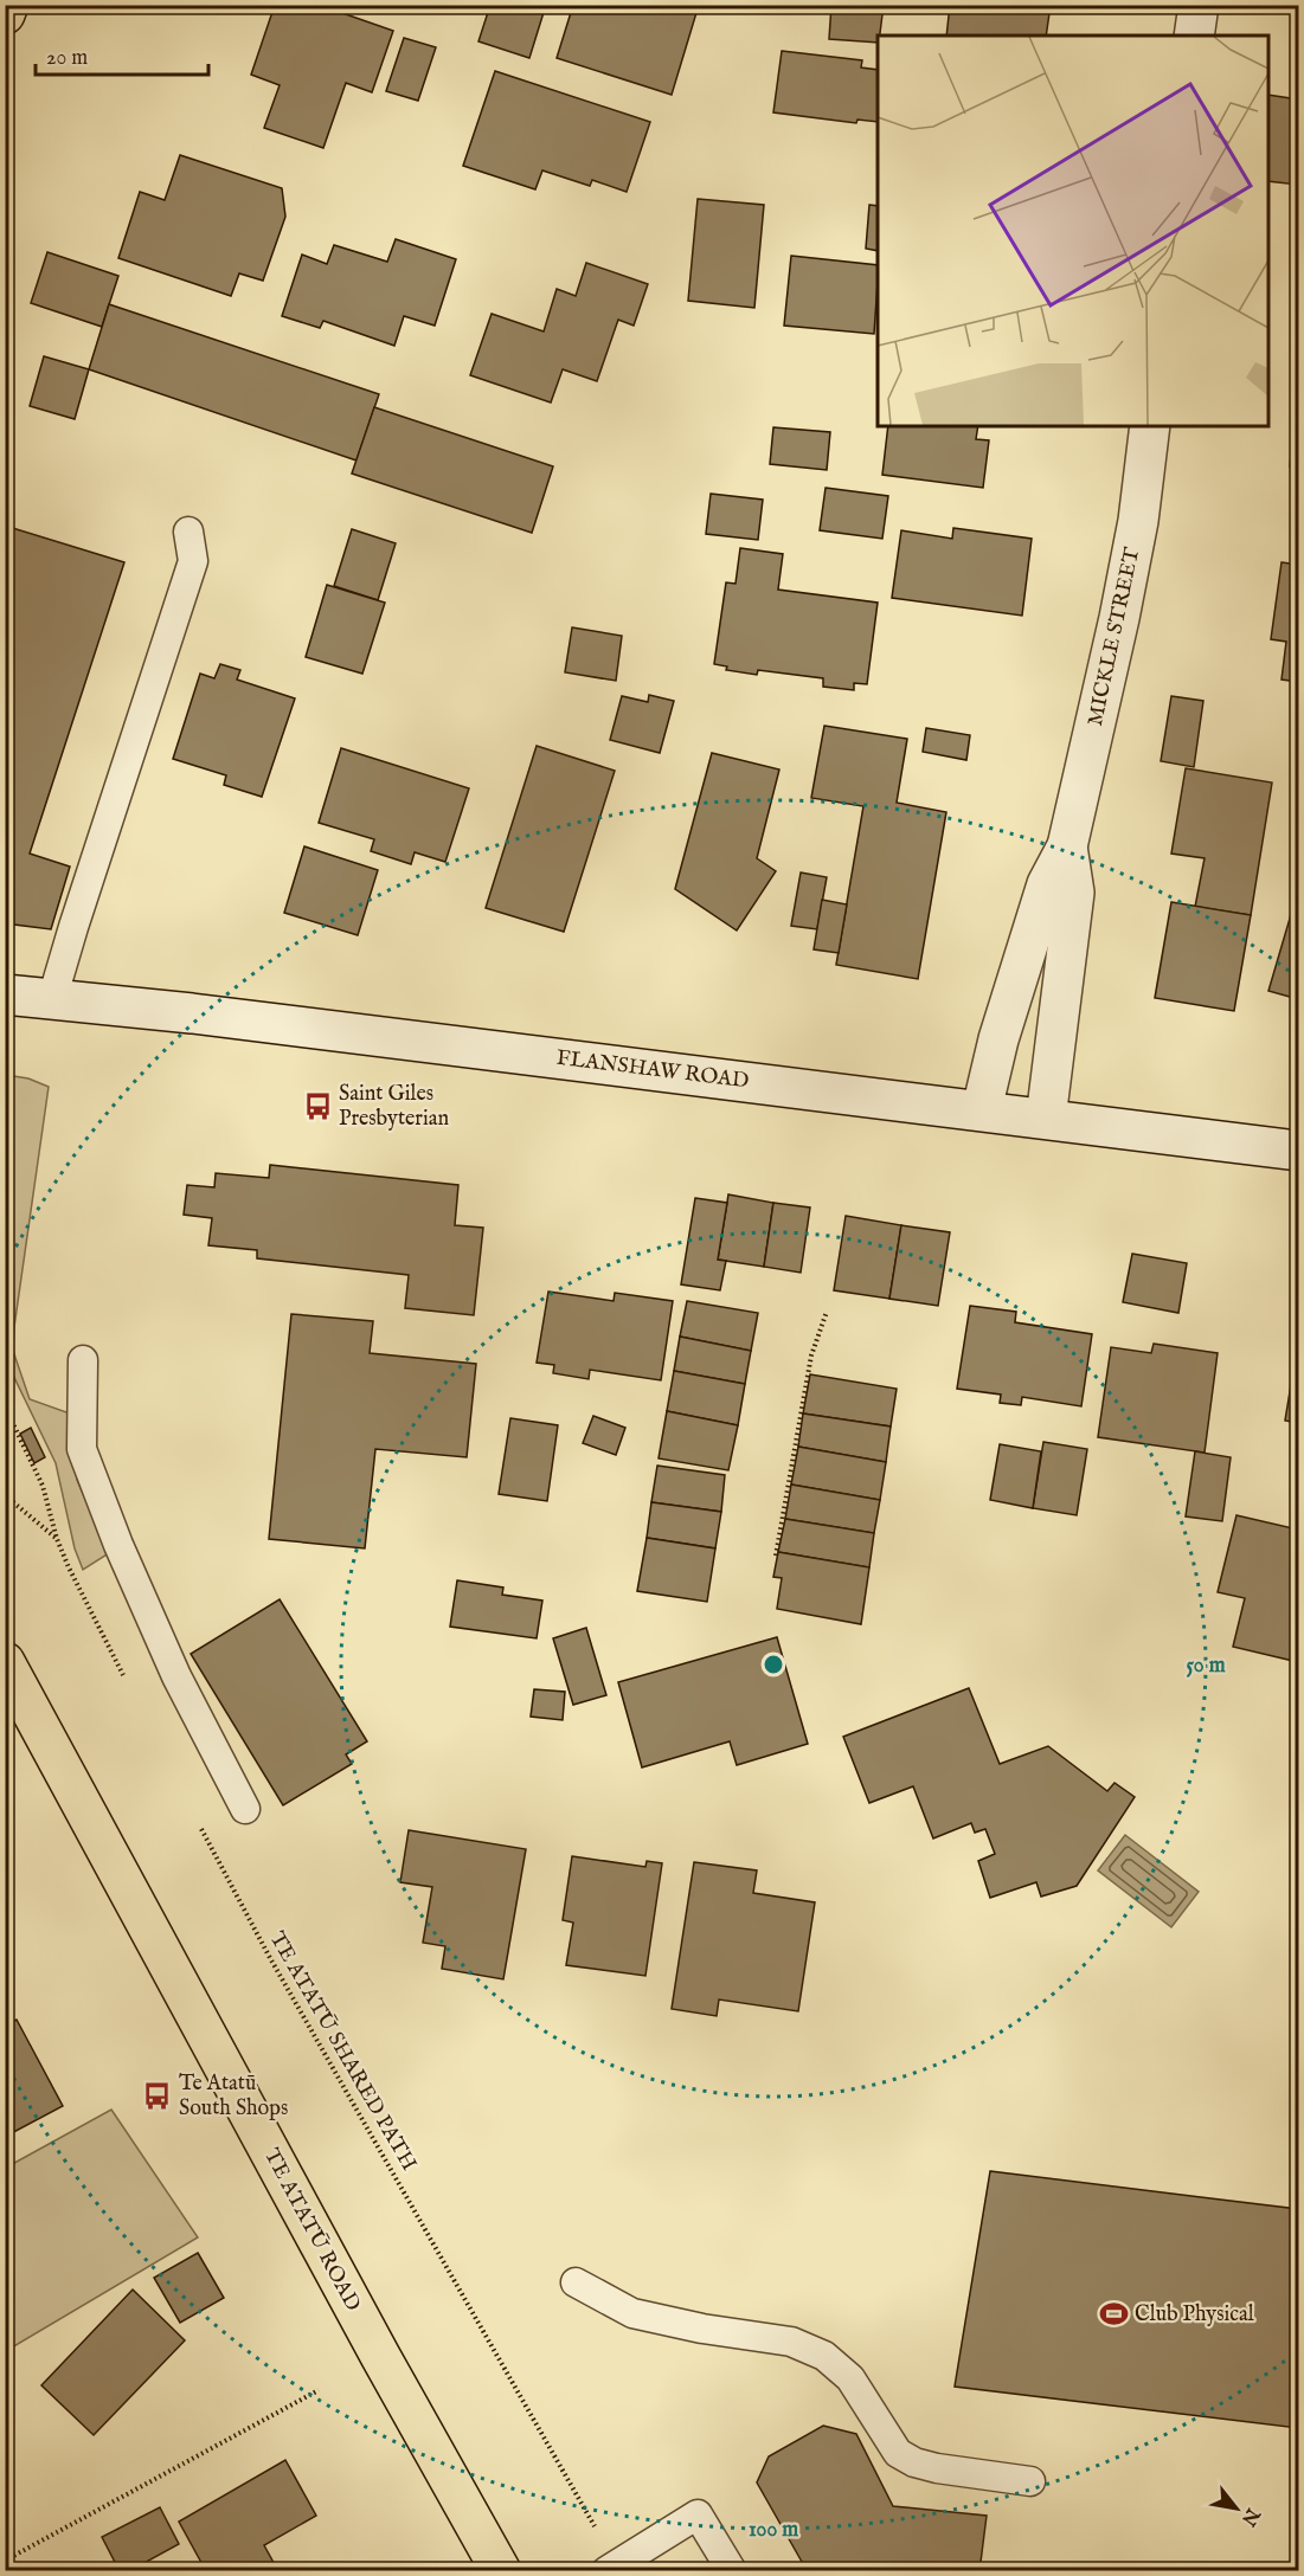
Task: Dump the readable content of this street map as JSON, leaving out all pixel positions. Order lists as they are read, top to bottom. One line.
{"streets":{"main road":["TE ATATŪ ROAD"],"street":["MICKLE STREET","FLANSHAW ROAD"],"path":["TE ATATŪ SHARED PATH"]},"crossings":[["MICKLE STREET","FLANSHAW ROAD"]],"places":{"bus stop":["Saint Giles Presbyterian","Te Atatū South Shops"],"sports":["Club Physical"]},"scale_bar":"20 m","north":"bottom right","rings":["50 m","100 m"]}
